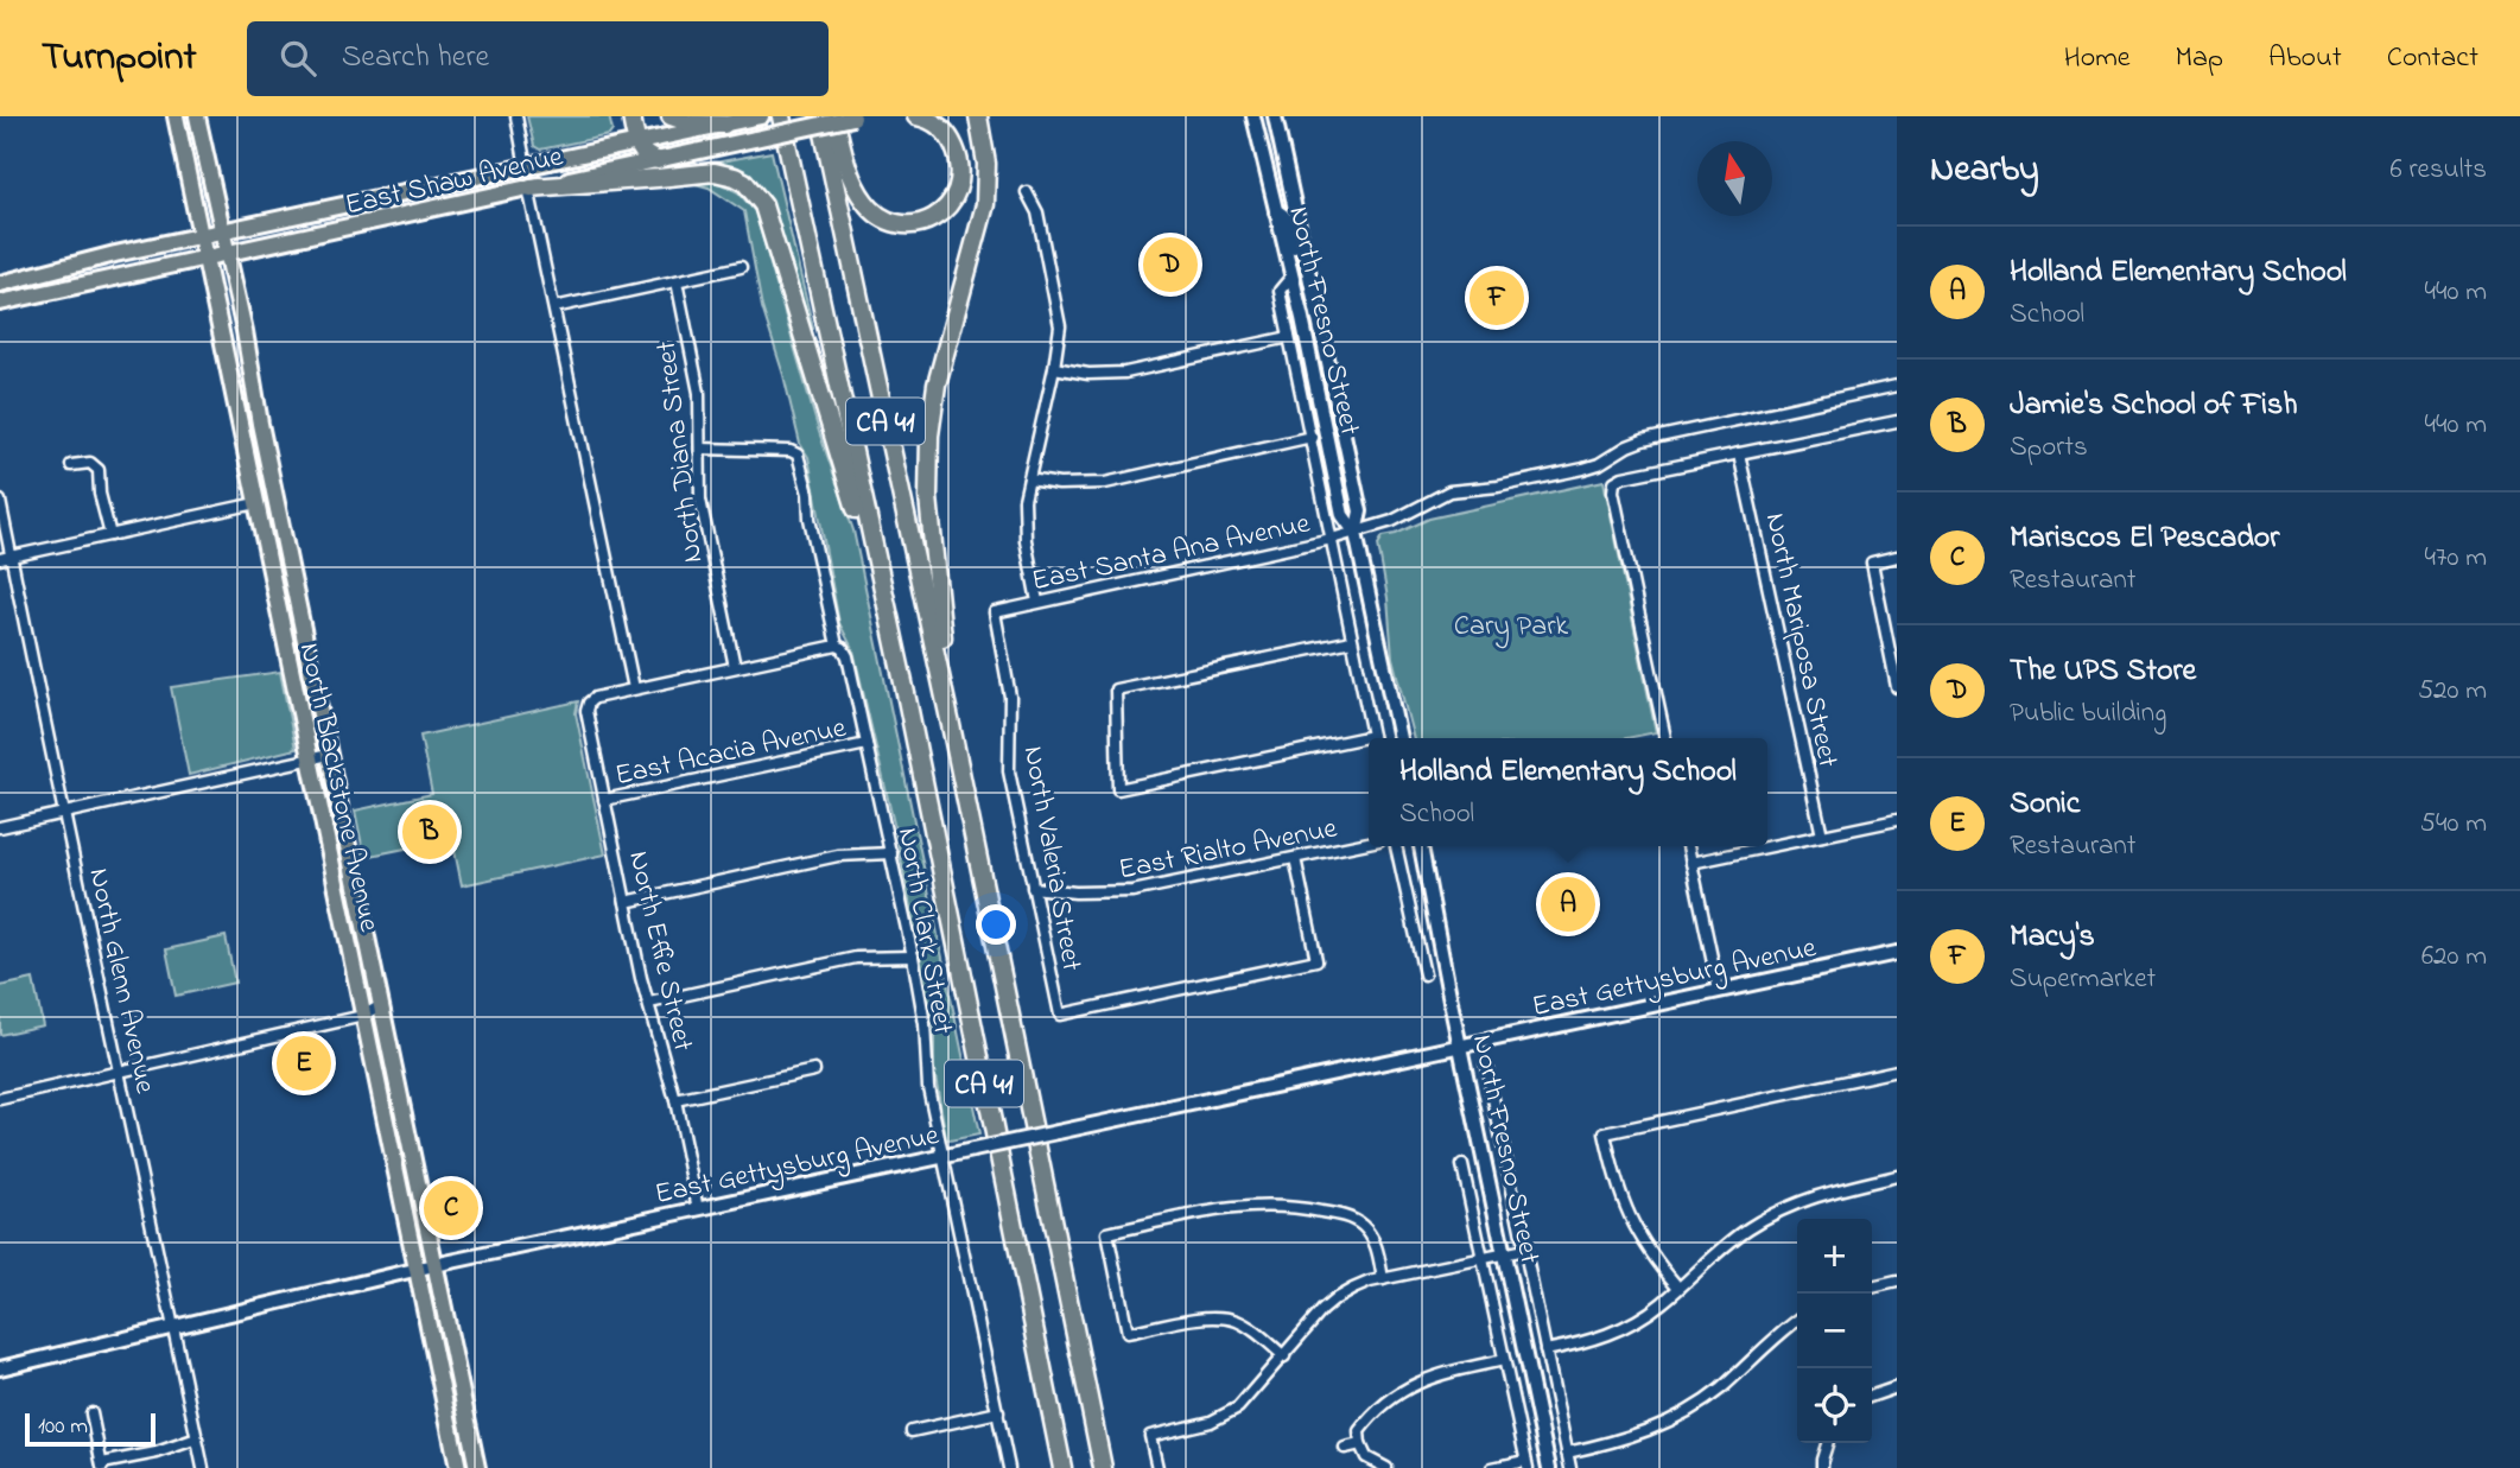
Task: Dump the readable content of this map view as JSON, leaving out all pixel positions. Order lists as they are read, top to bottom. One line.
{"streets":{"highway":["CA 41"],"main road":["East Shaw Avenue","North Blackstone Avenue"],"street":["North Fresno Street","North Diana Street","East Santa Ana Avenue","North Mariposa Street","East Acacia Avenue","East Rialto Avenue","North Valeria Street","North Clark Street","North Effie Street","East Gettysburg Avenue","North Glenn Avenue"]},"crossings":[["East Shaw Avenue","North Blackstone Avenue"],["North Fresno Street","East Santa Ana Avenue"],["North Fresno Street","East Gettysburg Avenue"],["North Diana Street","North Clark Street"],["East Santa Ana Avenue","North Valeria Street"],["East Acacia Avenue","North Clark Street"],["East Acacia Avenue","North Effie Street"],["North Blackstone Avenue","East Gettysburg Avenue"],["East Rialto Avenue","North Valeria Street"],["North Clark Street","East Gettysburg Avenue"],["North Effie Street","East Gettysburg Avenue"],["East Gettysburg Avenue","North Glenn Avenue"]],"parks":["Cary Park"],"scale_bar":"100 m","north":"top","page":{"header":"Turnpoint","search":"Search here","nav":["Home","Map","About","Contact"],"heading":["Nearby","6 results"],"list":[{"mark":"A","name":"Holland Elementary School","note":"School","value":"440 m"},{"mark":"B","name":"Jamie's School of Fish","note":"Sports","value":"440 m"},{"mark":"C","name":"Mariscos El Pescador","note":"Restaurant","value":"470 m"},{"mark":"D","name":"The UPS Store","note":"Public building","value":"520 m"},{"mark":"E","name":"Sonic","note":"Restaurant","value":"540 m"},{"mark":"F","name":"Macy's","note":"Supermarket","value":"620 m"}],"pins":["D","F","B","A","E","C"],"popup":["Holland Elementary School","School"],"map_buttons":["+","−"],"scale":"100 m"}}
